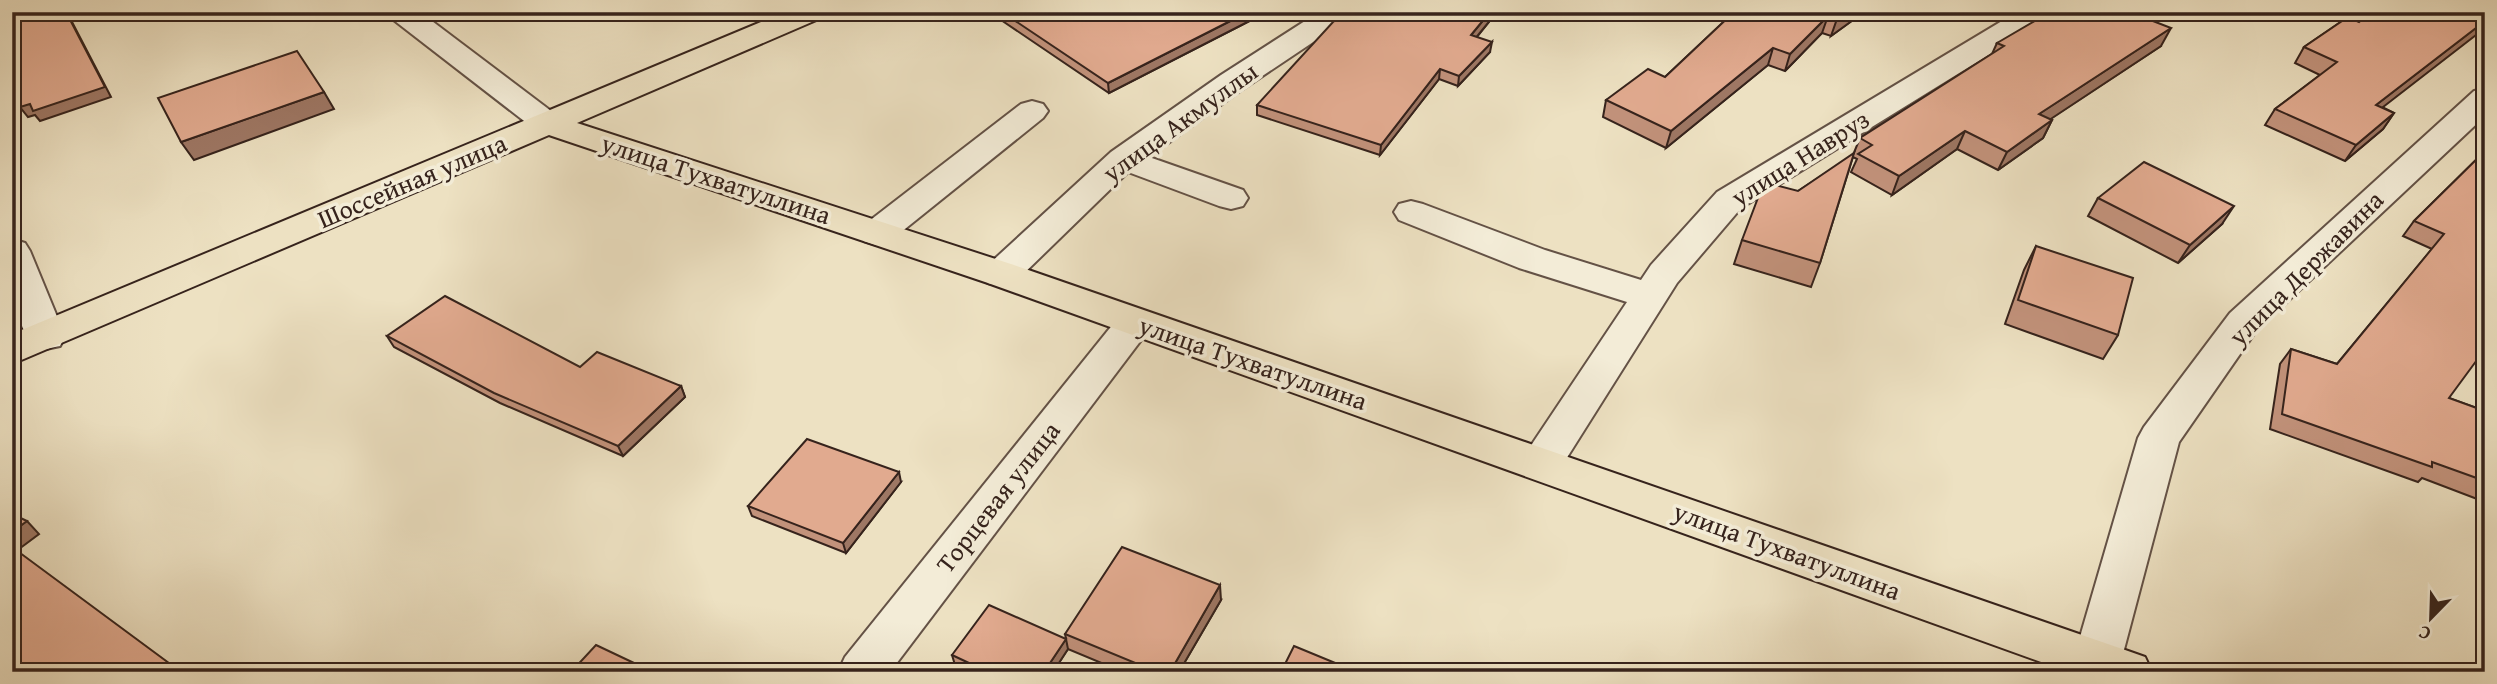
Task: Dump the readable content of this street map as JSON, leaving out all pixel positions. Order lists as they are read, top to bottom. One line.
{"streets":{"main road":["улица Тухватуллина","Шоссейная улица"],"street":["улица Акмуллы","улица Навруз","улица Державина","Торцевая улица"]},"crossings":[["улица Акмуллы","улица Тухватуллина"],["улица Навруз","улица Тухватуллина"],["улица Тухватуллина","Шоссейная улица"],["улица Тухватуллина","улица Державина"],["улица Тухватуллина","Торцевая улица"]],"north":"bottom left"}
